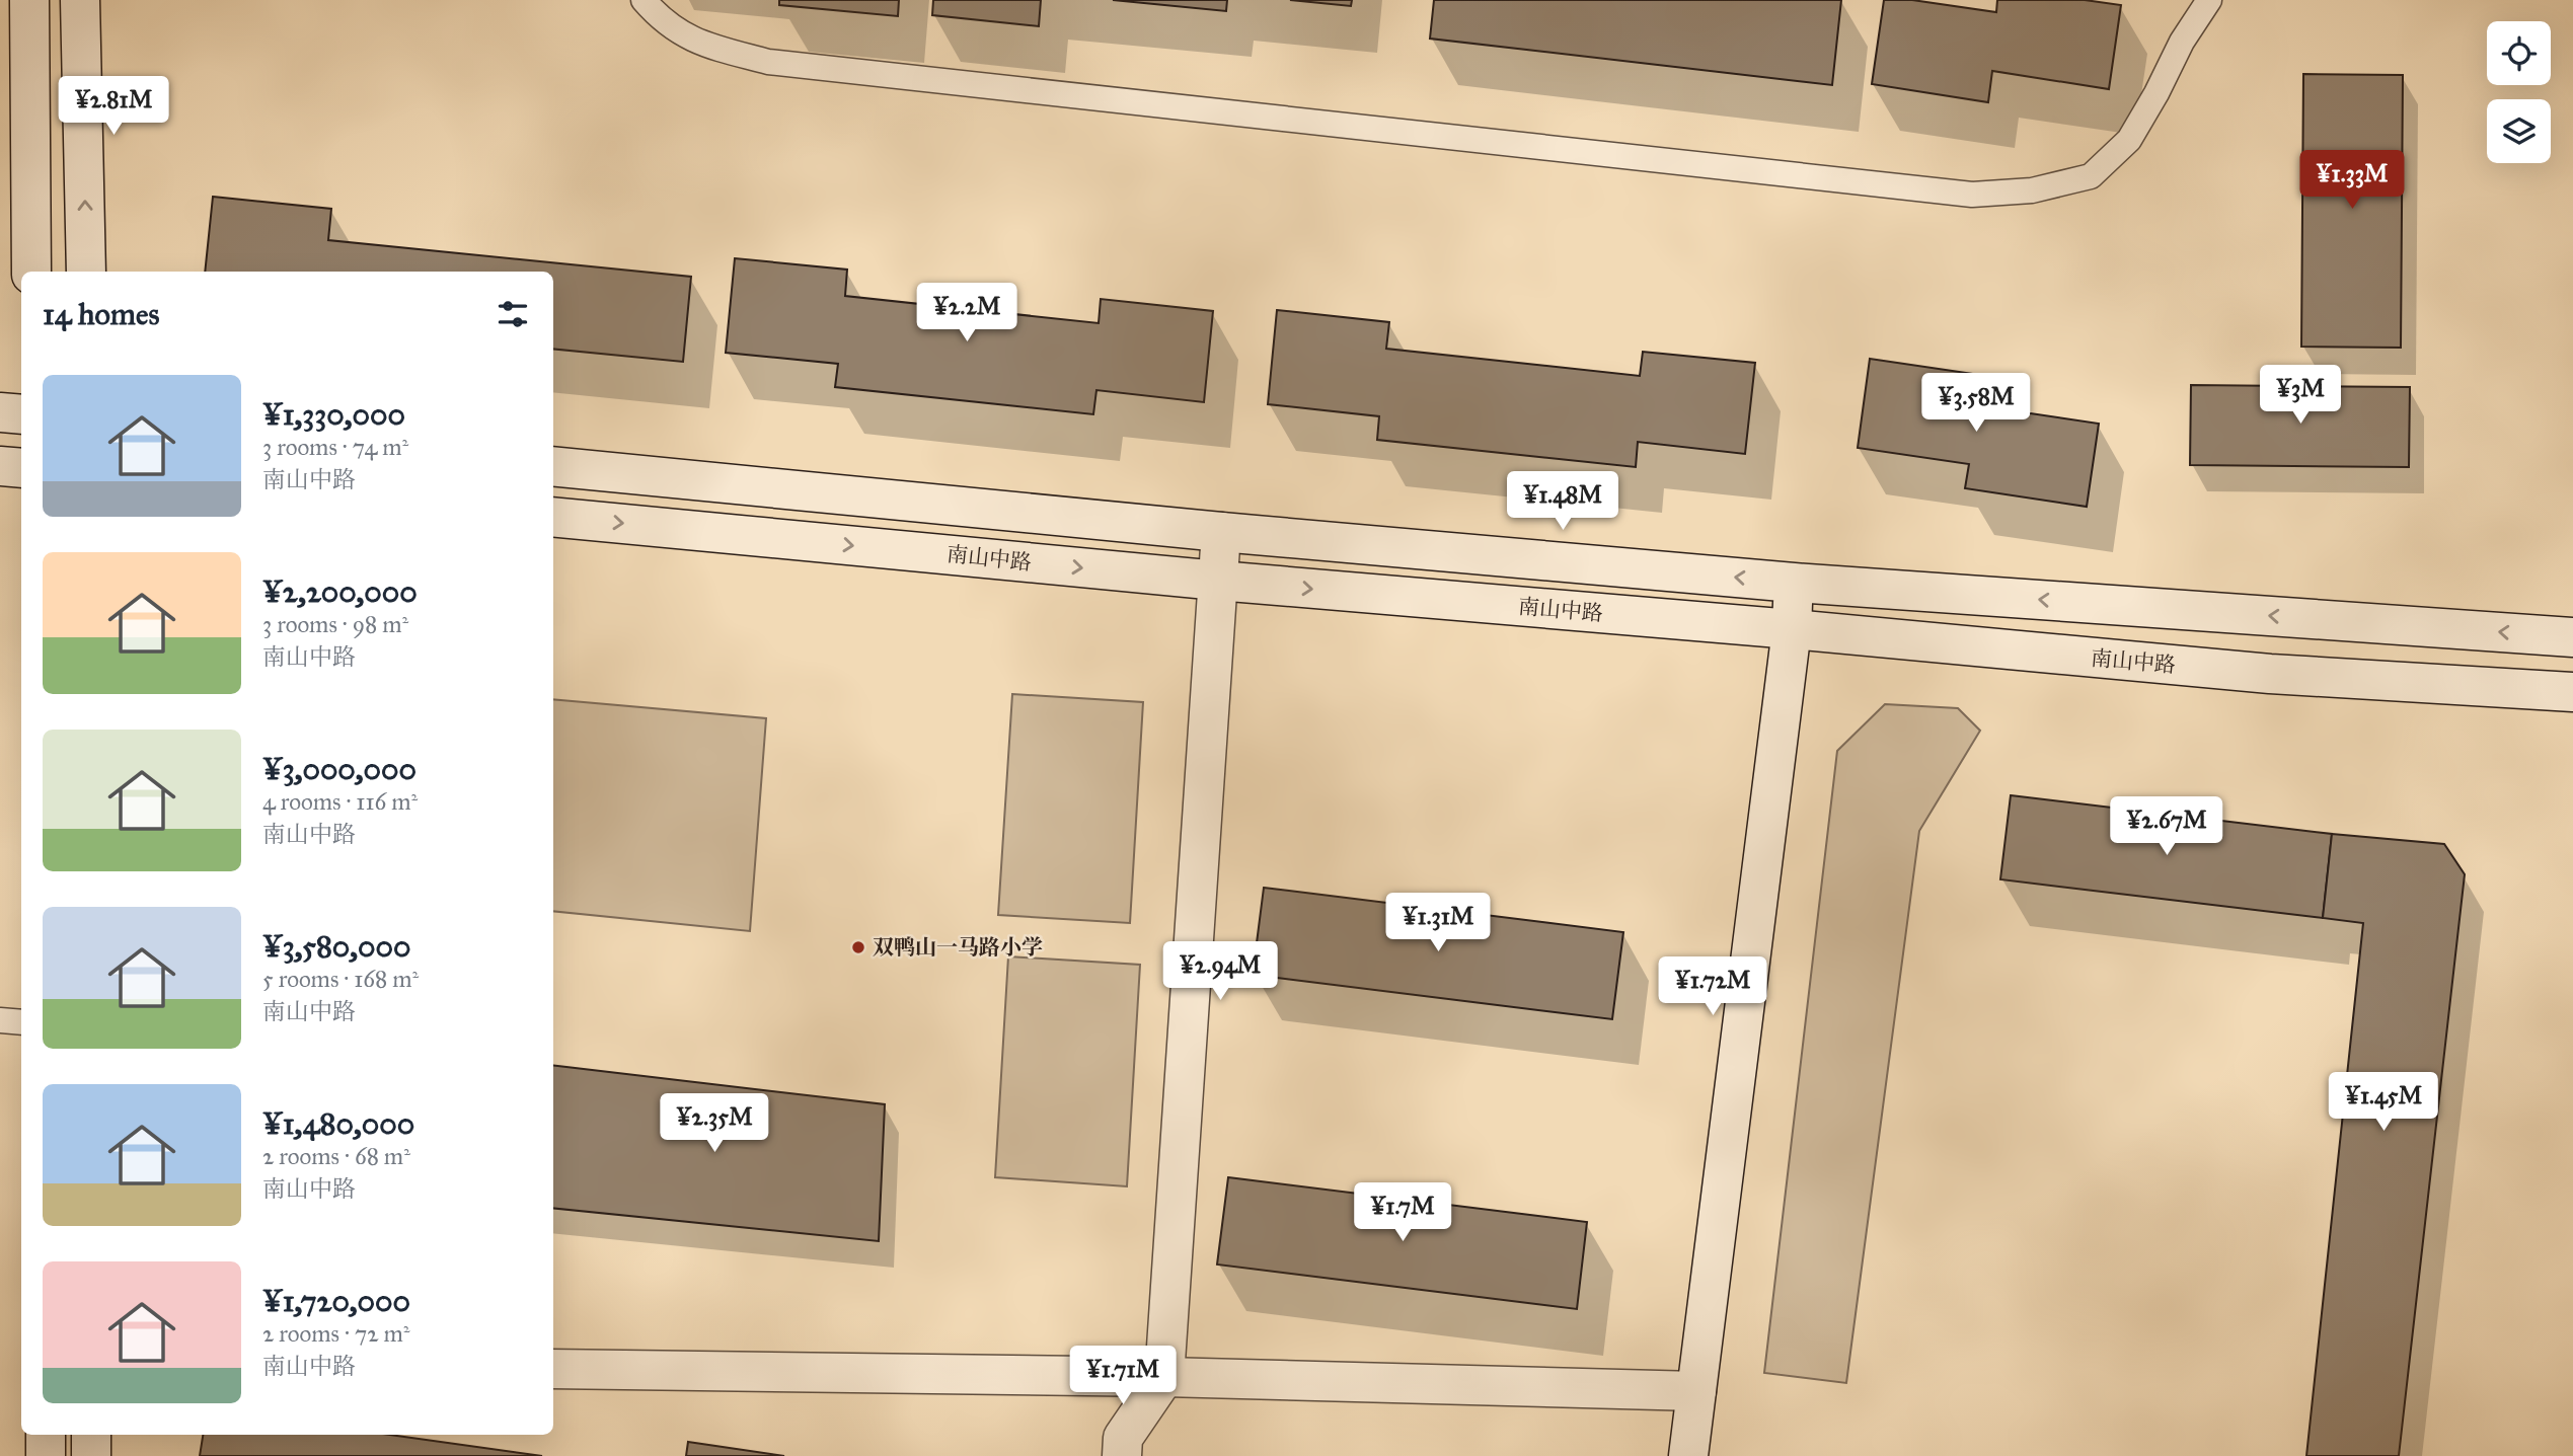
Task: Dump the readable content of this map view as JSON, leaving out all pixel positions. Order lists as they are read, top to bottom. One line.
{"streets":{"street":["南山中路"]},"places":["双鸭山一马路小学"],"page":{"price":["¥2.81M","¥1.33M","¥2.2M","¥3M","¥3.58M","¥1.48M","¥2.67M","¥1.31M","¥2.94M","¥1.72M","¥1.45M","¥2.35M","¥1.7M","¥1.71M"],"heading":"14 homes","list":[{"name":"¥1,330,000","note":"3 rooms · 74 m² · 南山中路"},{"name":"¥2,200,000","note":"3 rooms · 98 m² · 南山中路"},{"name":"¥3,000,000","note":"4 rooms · 116 m² · 南山中路"},{"name":"¥3,580,000","note":"5 rooms · 168 m² · 南山中路"},{"name":"¥1,480,000","note":"2 rooms · 68 m² · 南山中路"},{"name":"¥1,720,000","note":"2 rooms · 72 m² · 南山中路"}]}}
